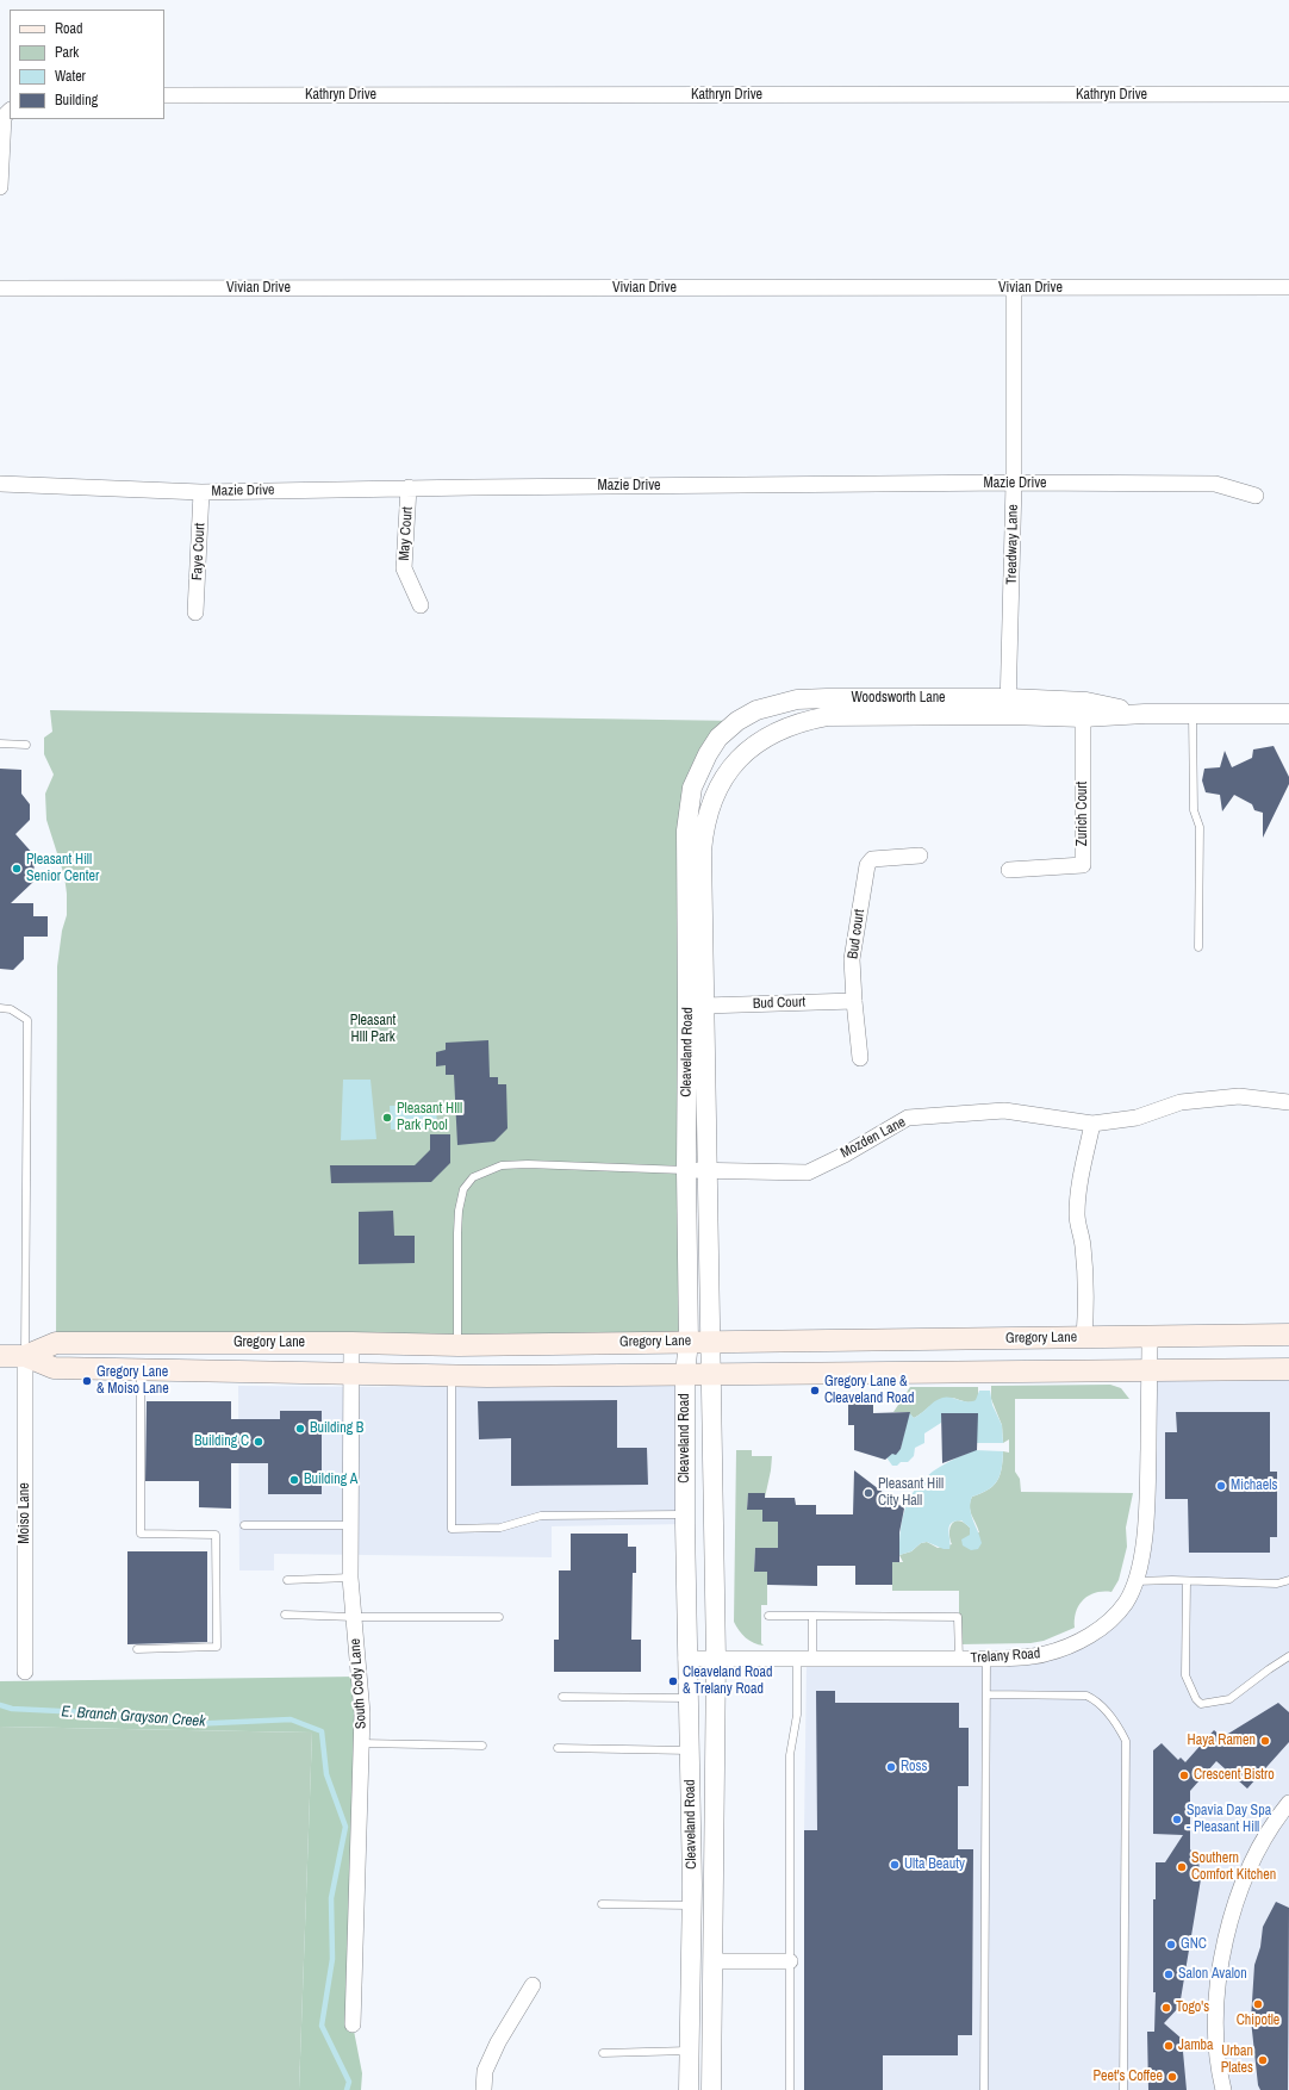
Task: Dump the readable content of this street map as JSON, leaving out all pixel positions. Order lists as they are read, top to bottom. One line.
{"streets":{"main road":["Gregory Lane"],"street":["Kathryn Drive","Vivian Drive","Mazie Drive","May Court","Treadway Lane","Faye Court","Woodsworth Lane","Zurich Court","Bud court","Bud Court","Cleaveland Road","Mozden Lane","Moiso Lane","Trelany Road","South Cody Lane"]},"crossings":[["Vivian Drive","Treadway Lane"],["Mazie Drive","May Court"],["Mazie Drive","Treadway Lane"],["Mazie Drive","Faye Court"],["Treadway Lane","Woodsworth Lane"],["Woodsworth Lane","Zurich Court"],["Woodsworth Lane","Cleaveland Road"],["Bud court","Bud Court"],["Bud Court","Cleaveland Road"],["Cleaveland Road","Mozden Lane"],["Cleaveland Road","Gregory Lane"],["Cleaveland Road","Trelany Road"],["Gregory Lane","Moiso Lane"],["Gregory Lane","Trelany Road"],["Gregory Lane","South Cody Lane"]],"water":["E. Branch Grayson Creek"],"parks":["Pleasant HIll Park"],"places":["Pleasant Hill Senior Center","Pleasant HIll Park Pool","Gregory Lane & Moiso Lane","Gregory Lane & Cleaveland Road","Building B","Building C","Building A","Michaels","Pleasant Hill City Hall","Cleaveland Road & Trelany Road","Haya Ramen","Ross","Crescent Bistro","Spavia Day Spa - Pleasant Hill","Ulta Beauty","Southern Comfort Kitchen","GNC","Salon Avalon","Chipotle","Togo's","Jamba","Urban Plates","Peet's Coffee"],"legend":["Road","Park","Water","Building"]}
